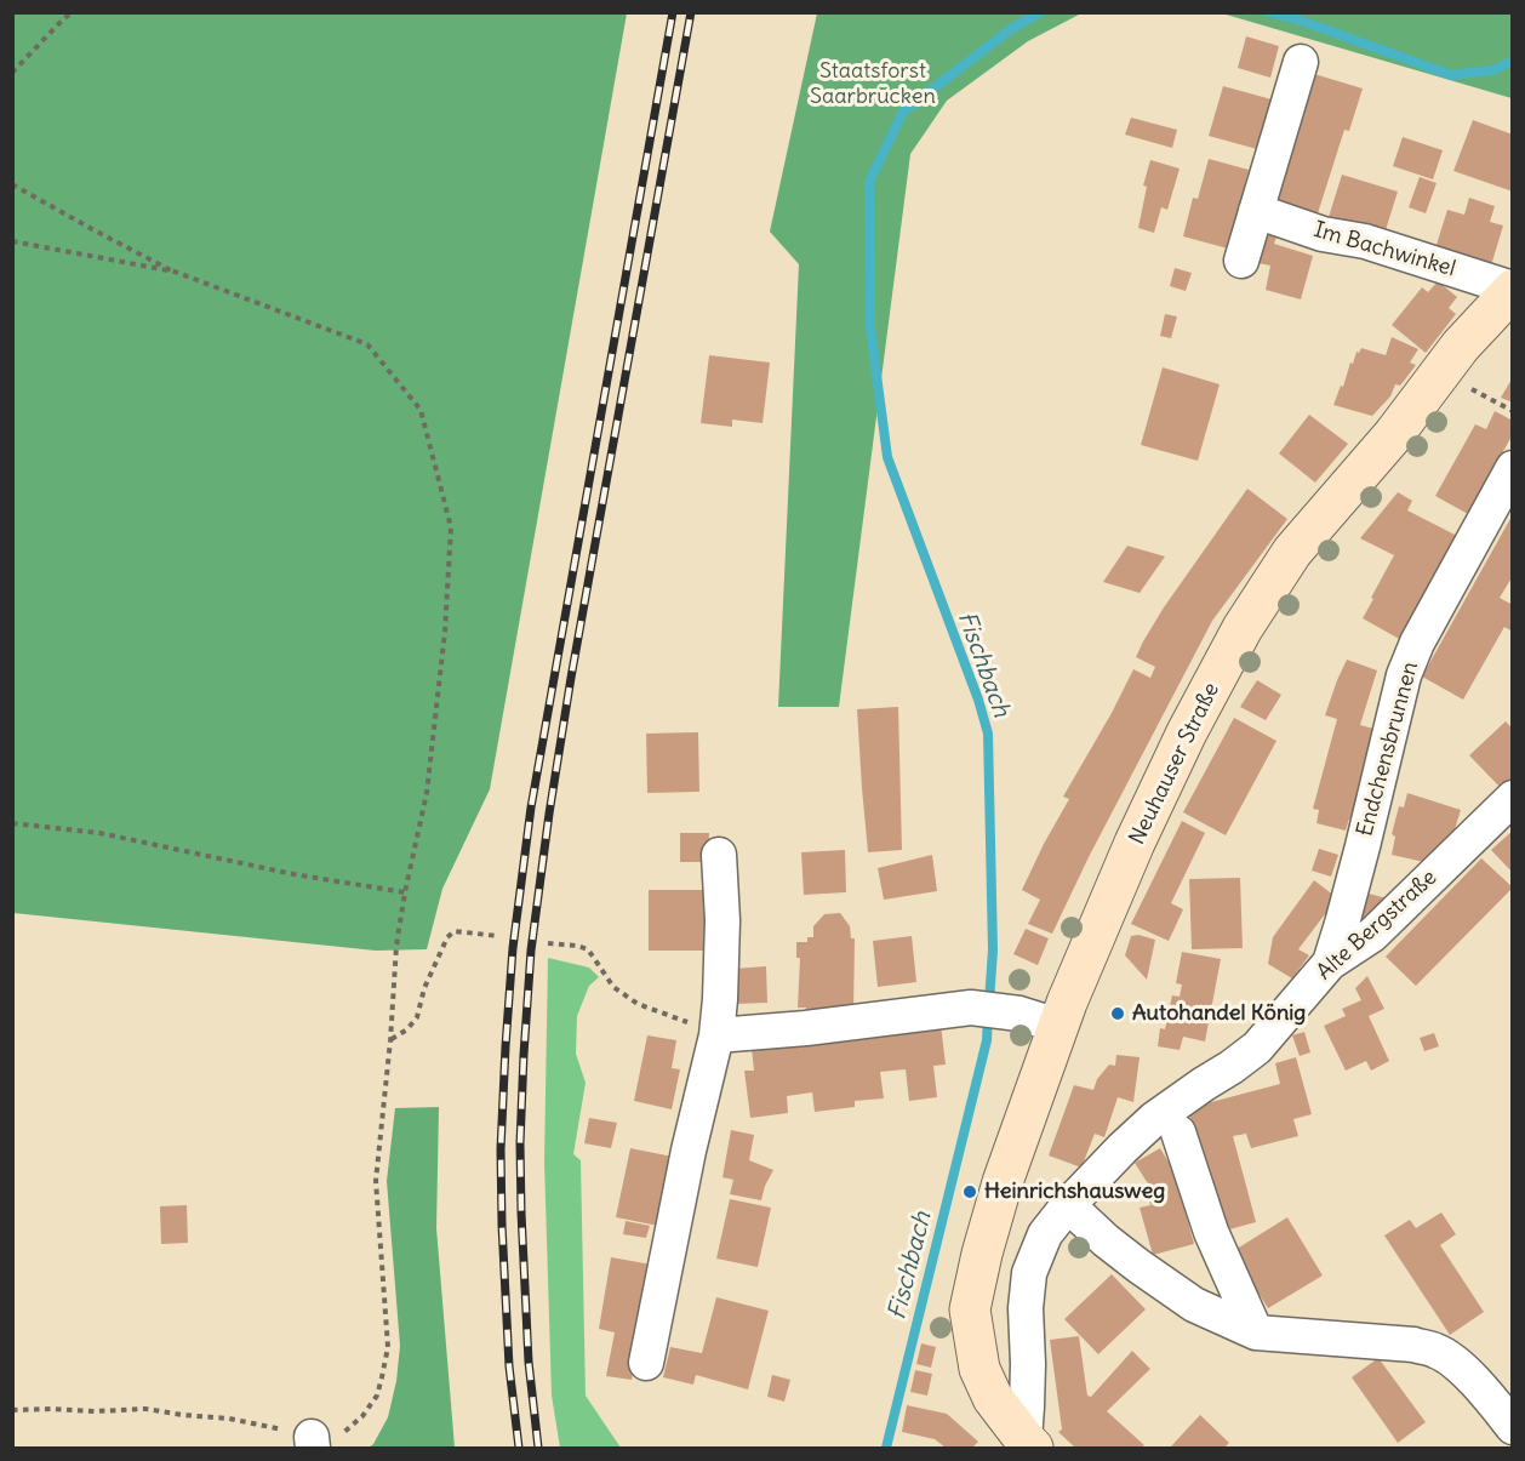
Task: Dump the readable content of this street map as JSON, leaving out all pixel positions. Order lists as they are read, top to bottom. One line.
{"streets":{"main road":["Neuhauser Straße"],"street":["Im Bachwinkel","Endchensbrunnen","Alte Bergstraße"]},"crossings":[["Im Bachwinkel","Neuhauser Straße"],["Endchensbrunnen","Alte Bergstraße"],["Neuhauser Straße","Alte Bergstraße"]],"water":["Fischbach"],"parks":["Staatsforst Saarbrücken"],"places":["Autohandel König","Heinrichshausweg"]}
